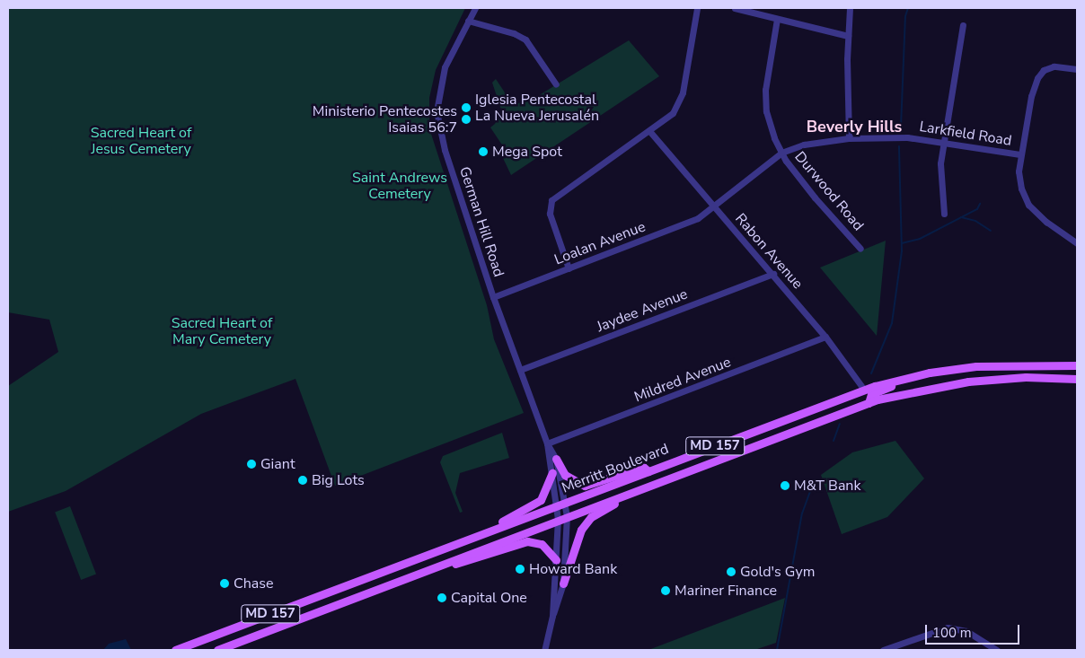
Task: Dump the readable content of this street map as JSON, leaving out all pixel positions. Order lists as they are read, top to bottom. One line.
{"streets":{"main road":["MD 157","Merritt Boulevard"],"street":["Larkfield Road","Durwood Road","German Hill Road","Loalan Avenue","Rabon Avenue","Jaydee Avenue","Mildred Avenue"]},"crossings":[["Larkfield Road","Durwood Road"],["Larkfield Road","Loalan Avenue"],["Larkfield Road","Rabon Avenue"],["German Hill Road","Loalan Avenue"],["German Hill Road","Jaydee Avenue"],["German Hill Road","Mildred Avenue"],["German Hill Road","Merritt Boulevard"],["Loalan Avenue","Rabon Avenue"],["Rabon Avenue","Jaydee Avenue"],["Rabon Avenue","Mildred Avenue"],["Rabon Avenue","Merritt Boulevard"]],"districts":["Beverly Hills"],"parks":["Sacred Heart of Jesus Cemetery","Saint Andrews Cemetery","Sacred Heart of Mary Cemetery"],"places":["Iglesia Pentecostal La Nueva Jerusalén","Ministerio Pentecostes Isaias 56:7","Mega Spot","Giant","Big Lots","M&T Bank","Howard Bank","Gold's Gym","Chase","Mariner Finance","Capital One"],"scale_bar":"100 m"}
